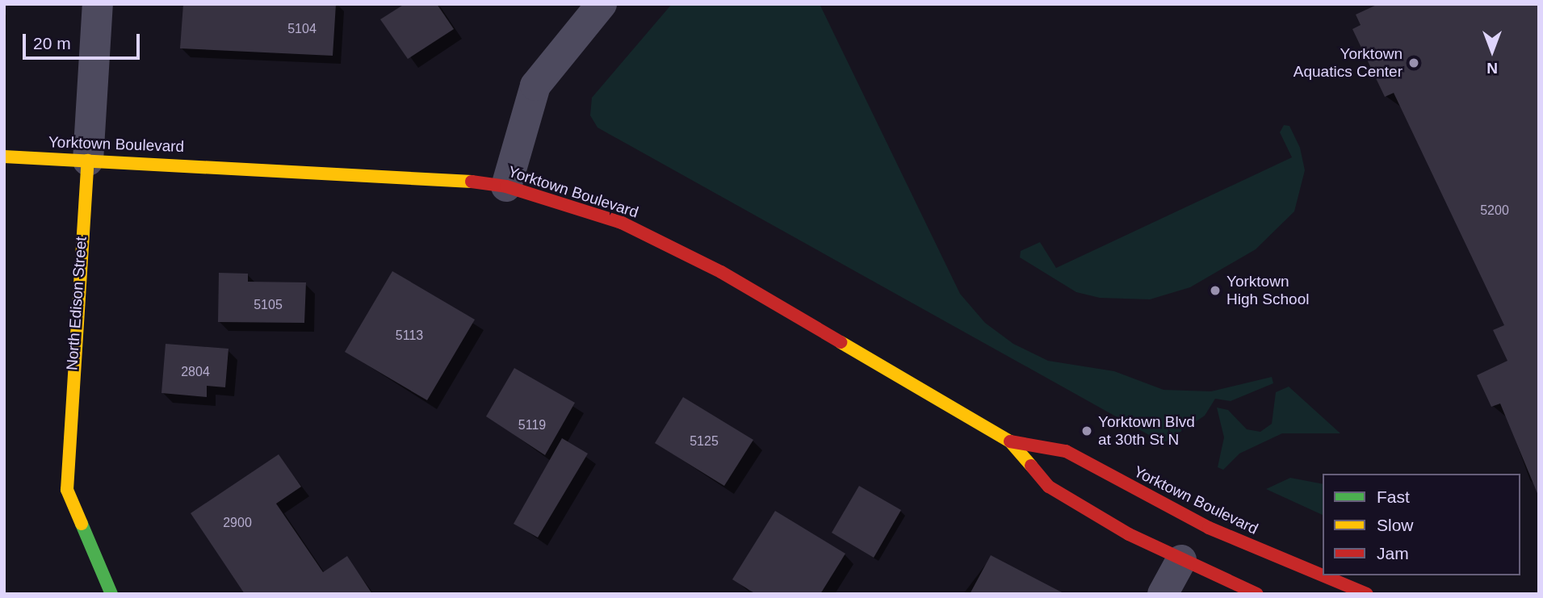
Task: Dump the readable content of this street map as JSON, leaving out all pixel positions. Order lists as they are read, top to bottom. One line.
{"streets":{"street":["Yorktown Boulevard","North Edison Street"]},"crossings":[["Yorktown Boulevard","North Edison Street"]],"places":["Yorktown Aquatics Center","Yorktown High School","Yorktown Blvd at 30th St N"],"house_numbers":["5104","5200","5105","5113","2804","5119","5125","2900"],"legend":["Fast","Slow","Jam"],"scale_bar":"20 m","north":"bottom"}
